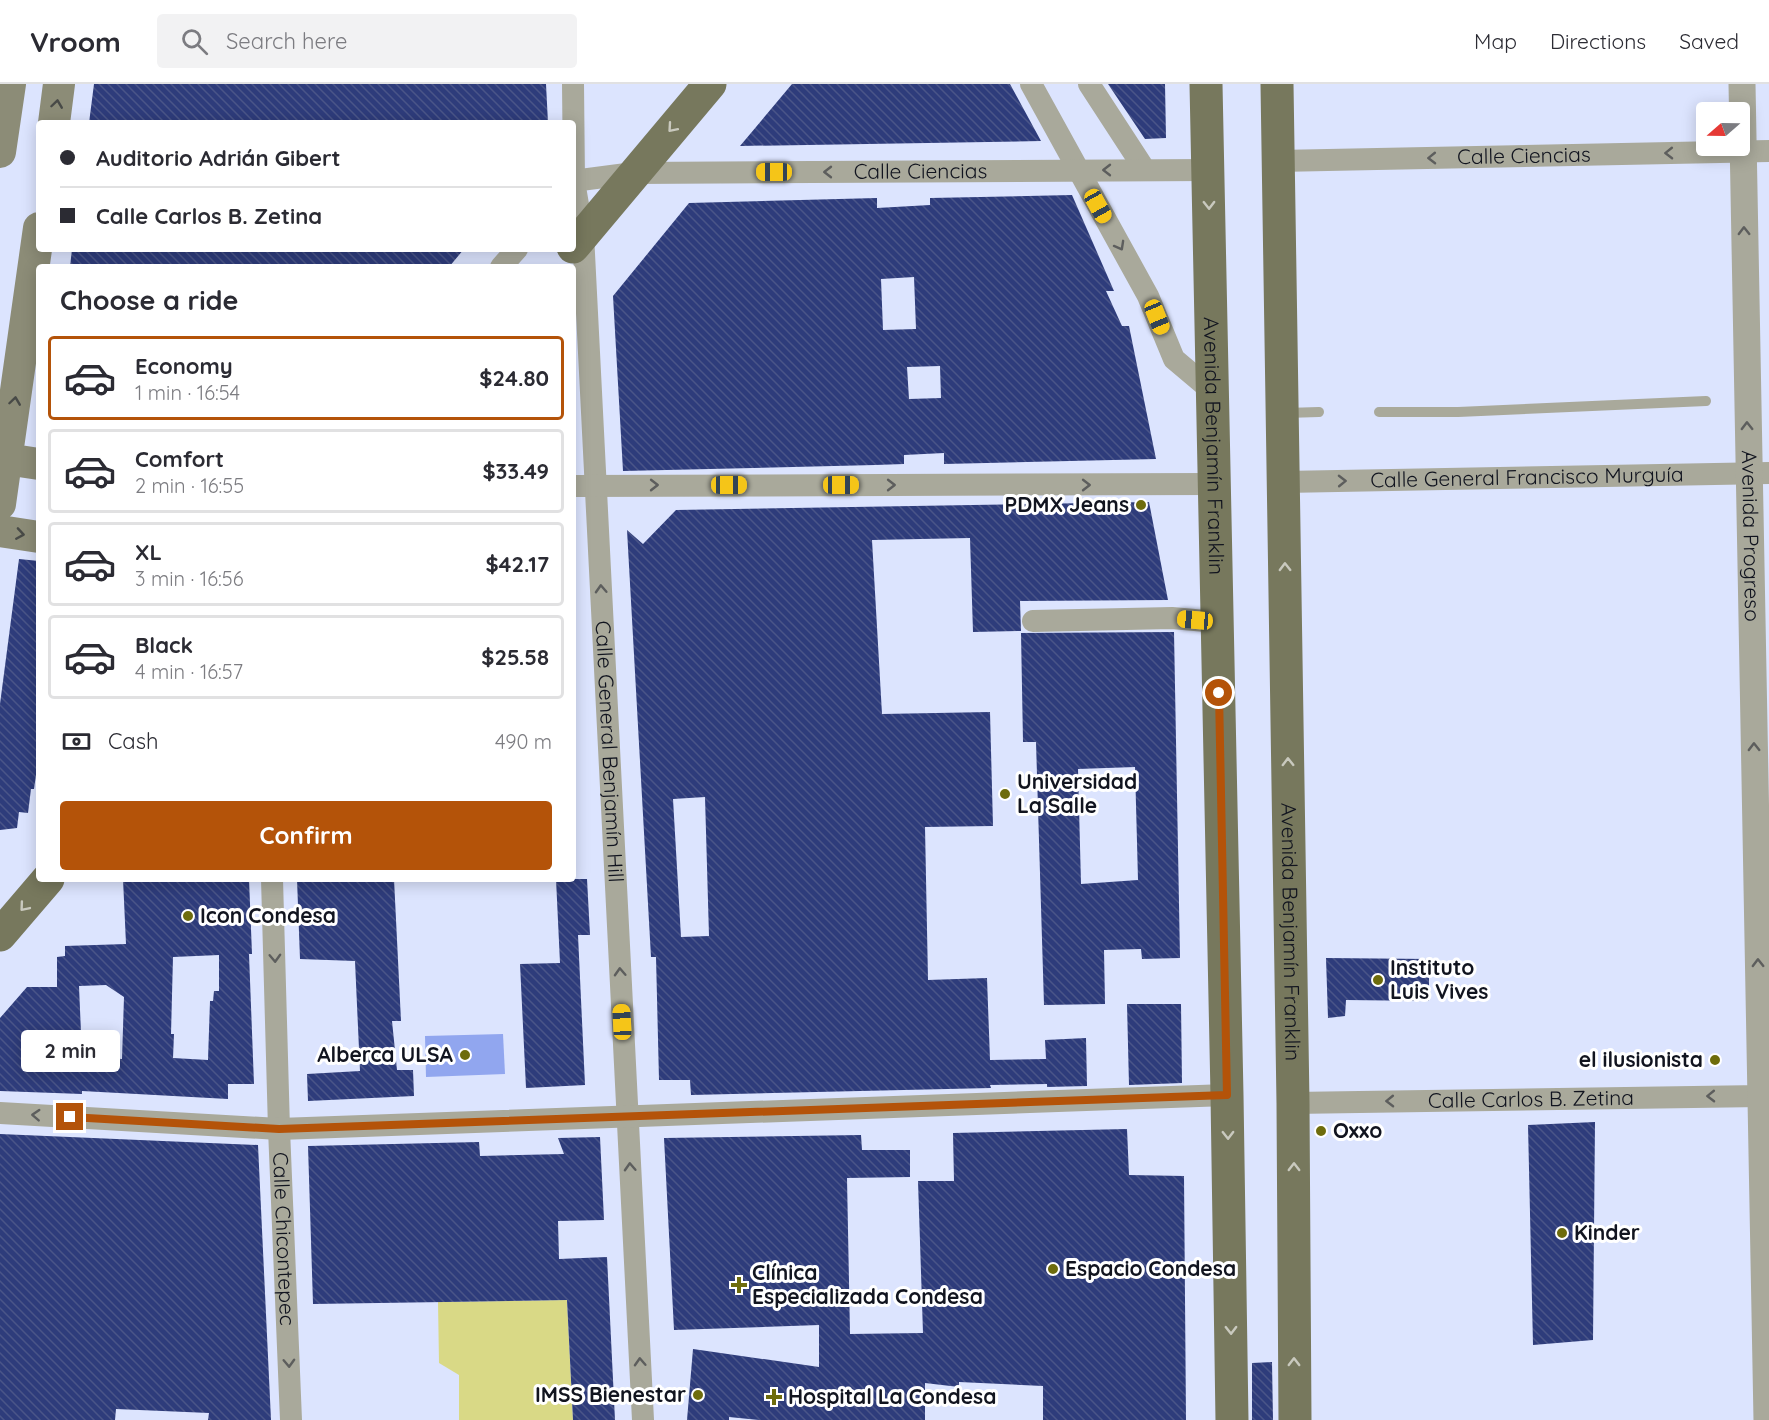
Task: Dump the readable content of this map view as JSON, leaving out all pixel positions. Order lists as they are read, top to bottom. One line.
{"streets":{"main road":["Avenida Benjamín Franklin"],"street":["Calle Ciencias","Calle General Francisco Murguía","Avenida Progreso","Calle General Benjamín Hill","Calle Carlos B. Zetina","Calle Chicontepec"]},"crossings":[["Calle Ciencias","Avenida Benjamín Franklin"],["Calle Ciencias","Avenida Progreso"],["Avenida Benjamín Franklin","Calle General Francisco Murguía"],["Avenida Benjamín Franklin","Calle Carlos B. Zetina"],["Calle General Francisco Murguía","Avenida Progreso"],["Avenida Progreso","Calle Carlos B. Zetina"]],"one_way":["Calle Ciencias","Calle General Francisco Murguía","Avenida Progreso","Calle General Benjamín Hill","Calle Carlos B. Zetina","Calle Chicontepec"],"places":{"other":["PDMX Jeans","Universidad La Salle","Icon Condesa","Instituto Luis Vives","Alberca ULSA","el ilusionista","Oxxo","Kinder","Espacio Condesa","IMSS Bienestar"],"health":["Clínica Especializada Condesa","Hospital La Condesa"]},"north":"left","page":{"header":"Vroom","search":"Search here","nav":["Map","Directions","Saved"],"banner":["Auditorio Adrián Gibert","Calle Carlos B. Zetina"],"heading":"Choose a ride","list":[{"name":"Economy","note":"1 min · 16:54","value":"$24.80"},{"name":"Comfort","note":"2 min · 16:55","value":"$33.49"},{"name":"XL","note":"3 min · 16:56","value":"$42.17"},{"name":"Black","note":"4 min · 16:57","value":"$25.58"}],"pay":["Cash","490 m"],"buttons":"Confirm","bubble":"2 min"}}
